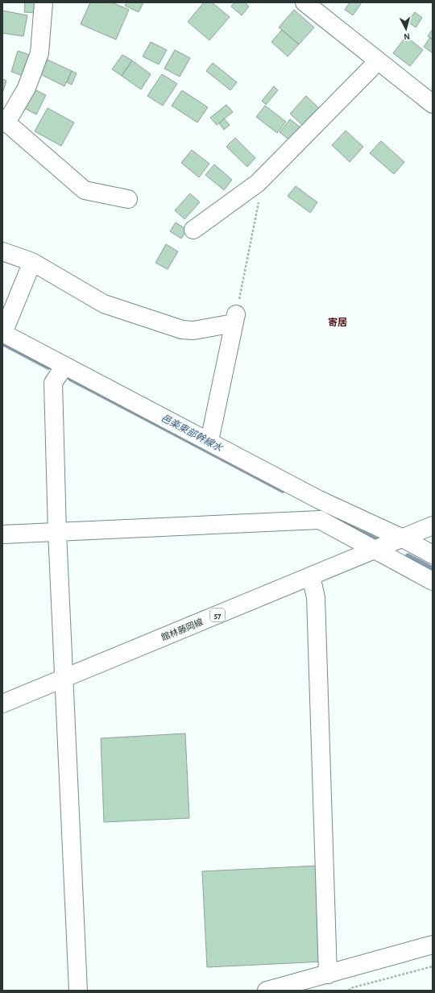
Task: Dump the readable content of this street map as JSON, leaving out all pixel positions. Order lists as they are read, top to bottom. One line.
{"streets":{"street":["57","館林藤岡線"]},"districts":["寄居"],"water":["邑楽東部幹線水"],"north":"bottom"}
